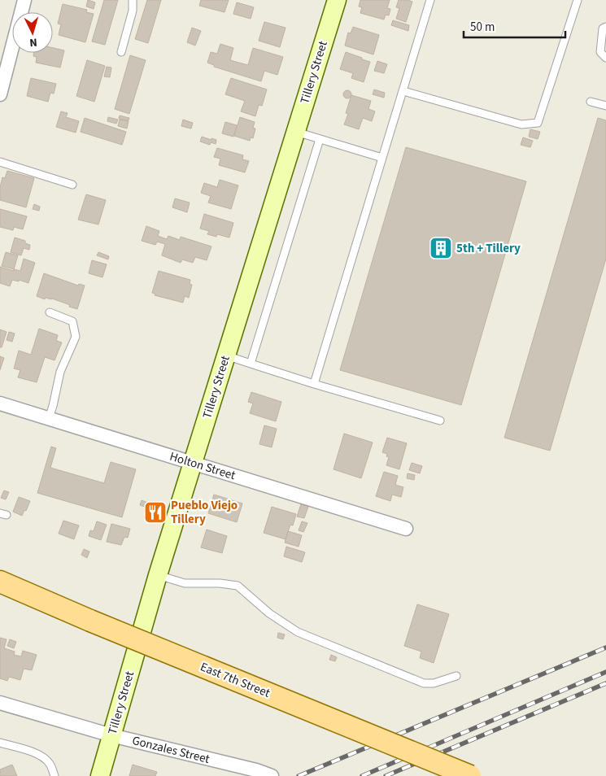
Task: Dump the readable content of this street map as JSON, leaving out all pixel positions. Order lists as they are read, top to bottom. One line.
{"streets":{"main road":["East 7th Street"],"street":["Tillery Street","Holton Street","Gonzales Street"]},"crossings":[["Tillery Street","Holton Street"],["Tillery Street","Gonzales Street"]],"places":{"building":["5th + Tillery"],"restaurant":["Pueblo Viejo Tillery"]},"scale_bar":"50 m","north":"bottom"}
